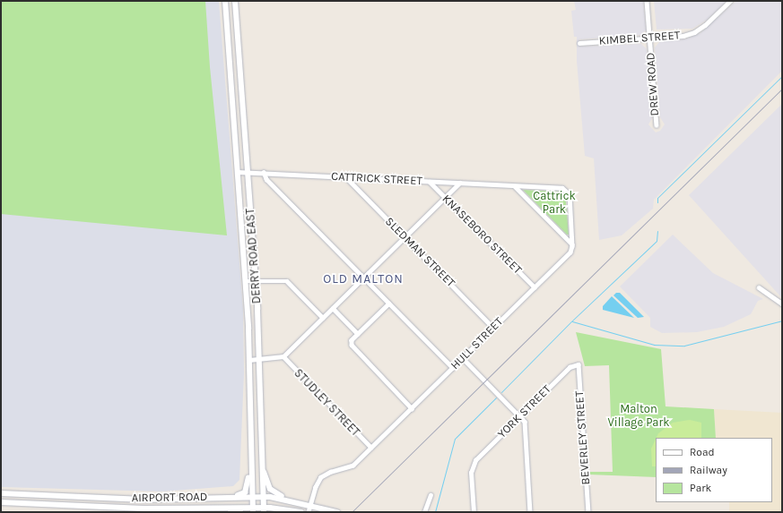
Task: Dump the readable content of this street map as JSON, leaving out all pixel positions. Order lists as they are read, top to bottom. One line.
{"streets":{"main road":["DERRY ROAD EAST","AIRPORT ROAD"],"street":["KIMBEL STREET","DREW ROAD","CATTRICK STREET","KNASEBORO STREET","SLEDMAN STREET","HULL STREET","STUDLEY STREET","YORK STREET","BEVERLEY STREET"]},"crossings":[["KIMBEL STREET","DREW ROAD"],["CATTRICK STREET","KNASEBORO STREET"],["CATTRICK STREET","SLEDMAN STREET"],["CATTRICK STREET","DERRY ROAD EAST"],["KNASEBORO STREET","HULL STREET"],["SLEDMAN STREET","HULL STREET"],["DERRY ROAD EAST","AIRPORT ROAD"],["HULL STREET","STUDLEY STREET"],["HULL STREET","AIRPORT ROAD"],["YORK STREET","BEVERLEY STREET"]],"districts":["OLD MALTON"],"parks":["Cattrick Park","Malton Village Park"],"legend":["Road","Railway","Park"]}
